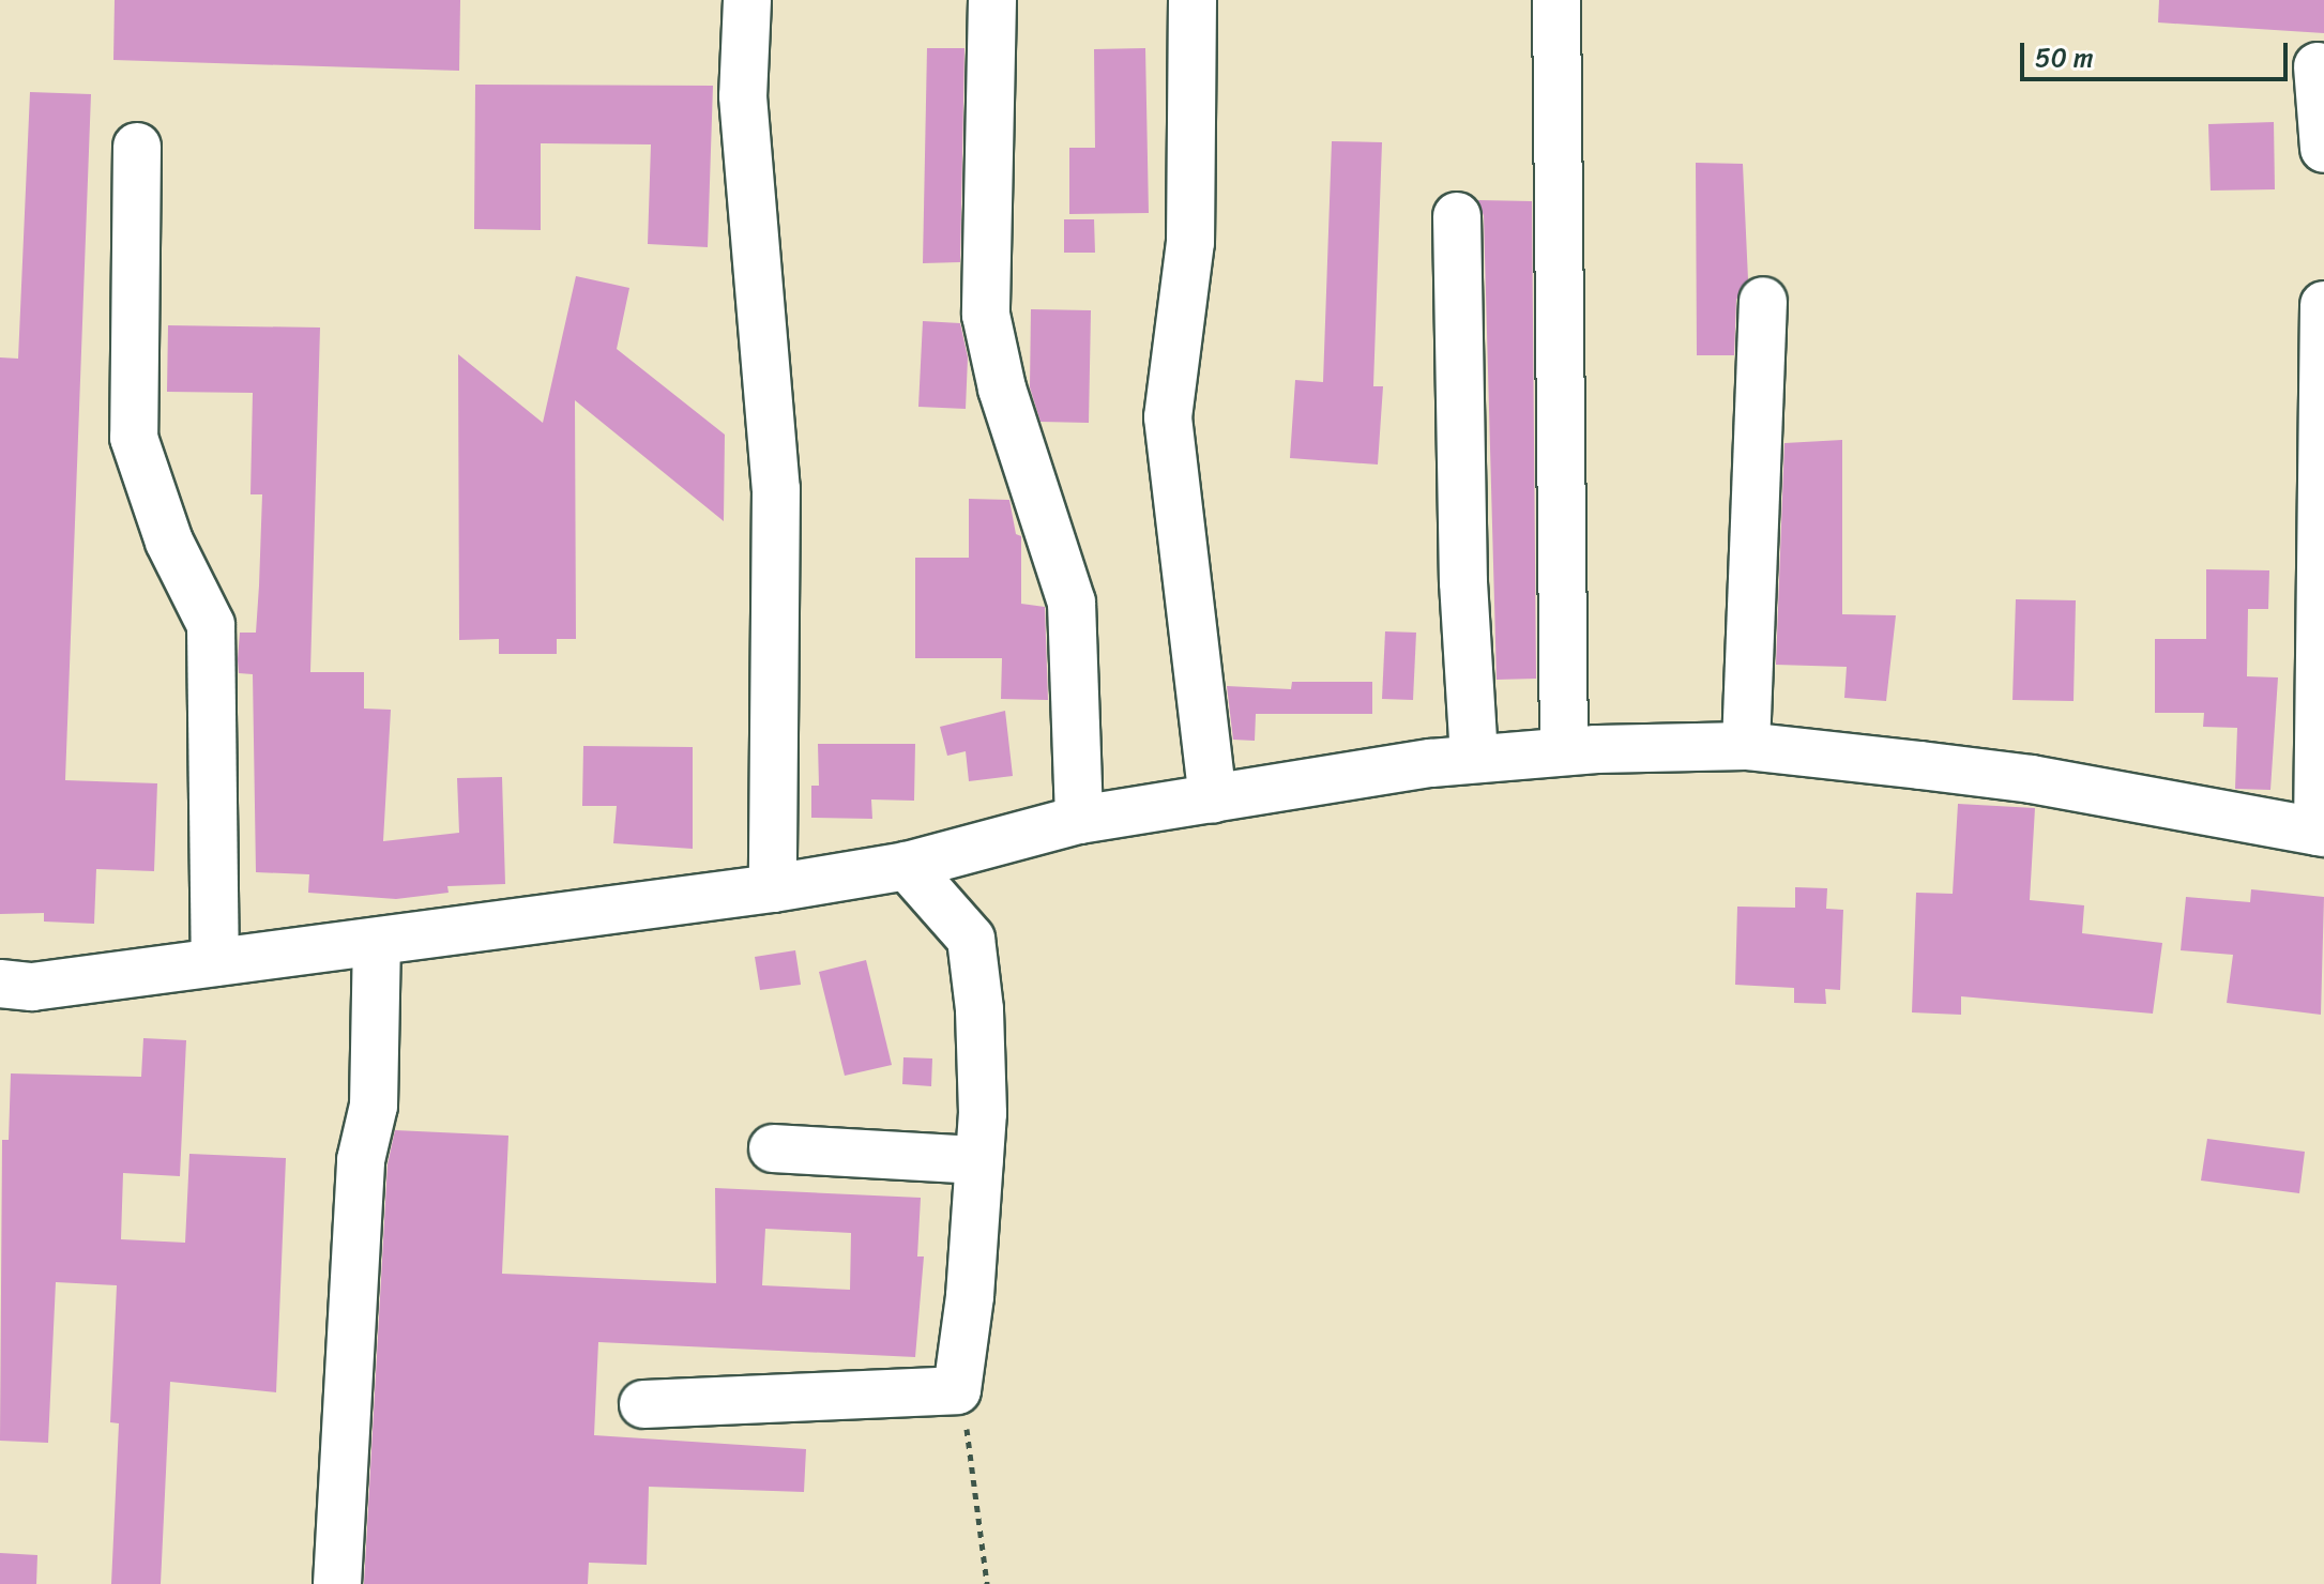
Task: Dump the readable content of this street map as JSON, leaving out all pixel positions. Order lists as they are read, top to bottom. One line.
{"scale_bar":"50 m"}
